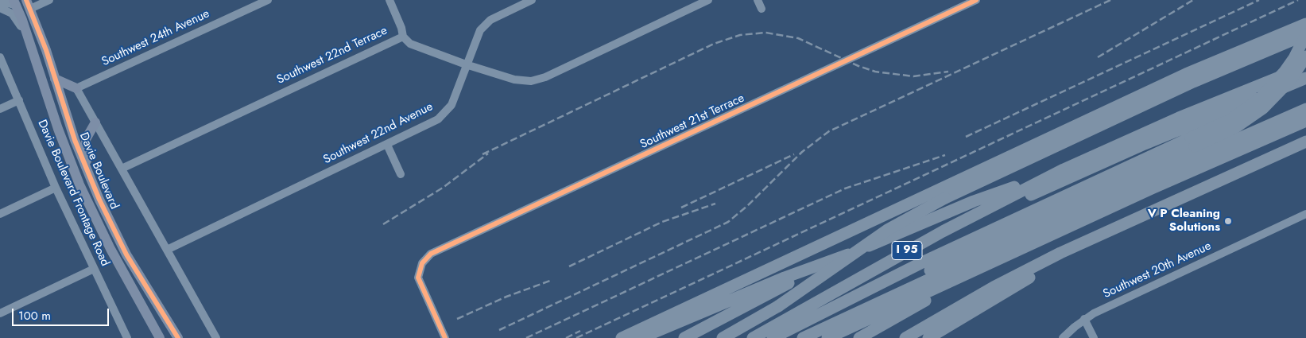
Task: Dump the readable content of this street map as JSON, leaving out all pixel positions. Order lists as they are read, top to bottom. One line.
{"streets":{"highway":["I 95"],"main road":["Davie Boulevard"],"street":["Southwest 24th Avenue","Southwest 22nd Terrace","Southwest 21st Terrace","Southwest 22nd Avenue","Davie Boulevard Frontage Road","Southwest 20th Avenue"]},"crossings":[["Southwest 22nd Terrace","Southwest 22nd Avenue"]],"places":["V P Cleaning Solutions"],"scale_bar":"100 m"}
